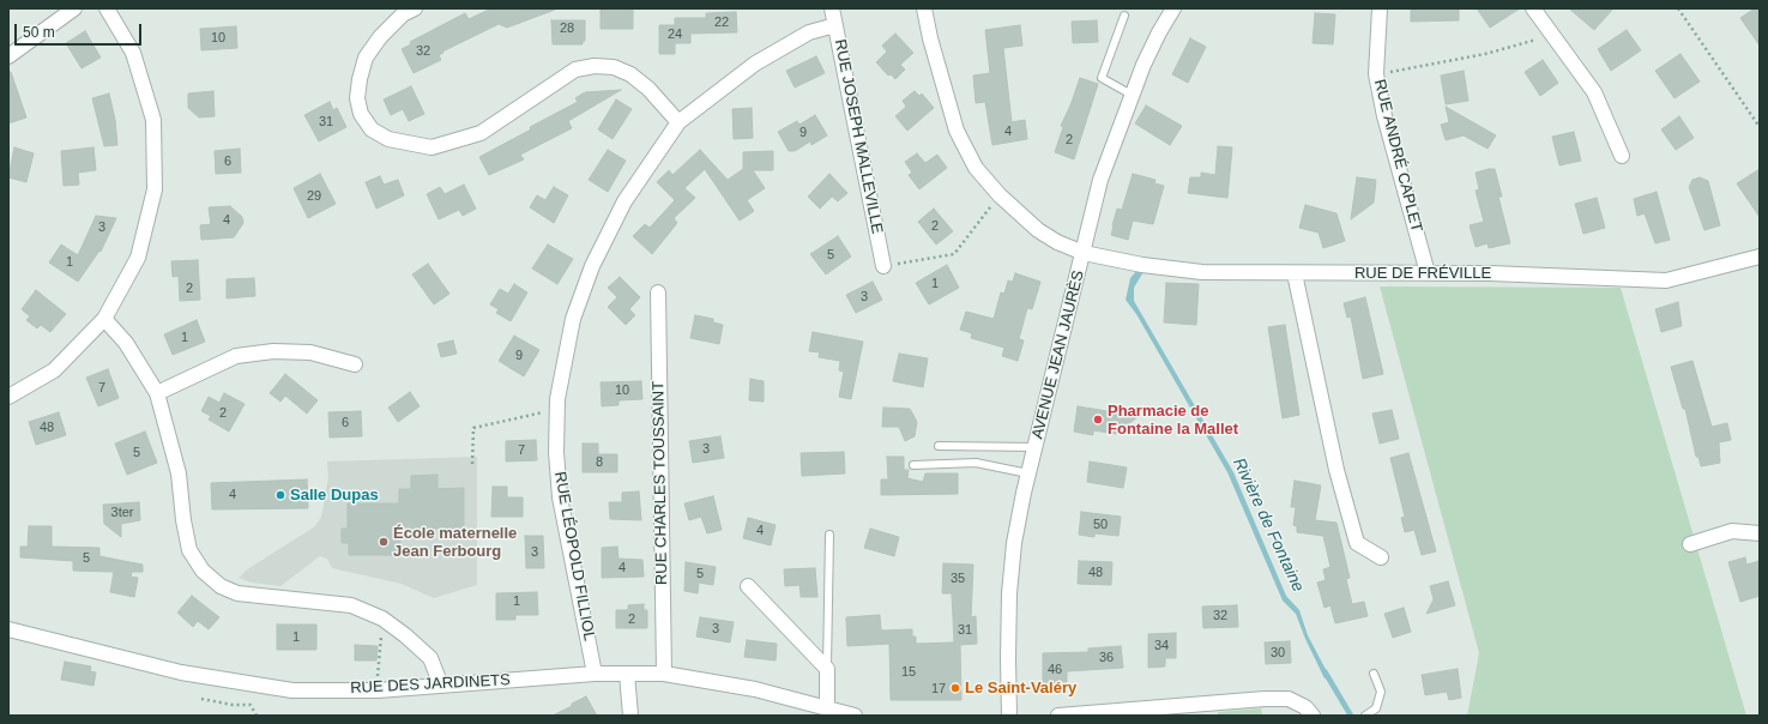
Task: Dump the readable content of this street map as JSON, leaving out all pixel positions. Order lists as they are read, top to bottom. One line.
{"streets":{"street":["RUE JOSEPH MALLEVILLE","RUE ANDRÉ CAPLET","RUE DE FRÉVILLE","AVENUE JEAN JAURÈS","RUE CHARLES TOUSSAINT","RUE LÉOPOLD FILLIOL","RUE DES JARDINETS"]},"crossings":[["RUE JOSEPH MALLEVILLE","RUE LÉOPOLD FILLIOL"],["RUE ANDRÉ CAPLET","RUE DE FRÉVILLE"],["RUE DE FRÉVILLE","AVENUE JEAN JAURÈS"],["RUE CHARLES TOUSSAINT","RUE DES JARDINETS"],["RUE LÉOPOLD FILLIOL","RUE DES JARDINETS"]],"water":["Rivière de Fontaine"],"places":["Pharmacie de Fontaine la Mallet","Salle Dupas","École maternelle Jean Ferbourg","Le Saint-Valéry"],"house_numbers":["22","28","24","10","32","31","4","9","2","6","29","4","2","3","5","1","1","2","3","1","9","7","10","2","6","48","3","7","5","8","4","3ter","50","4","3","5","4","48","5","35","1","32","2","3","31","1","34","30","36","46","15","17"],"scale_bar":"50 m"}
